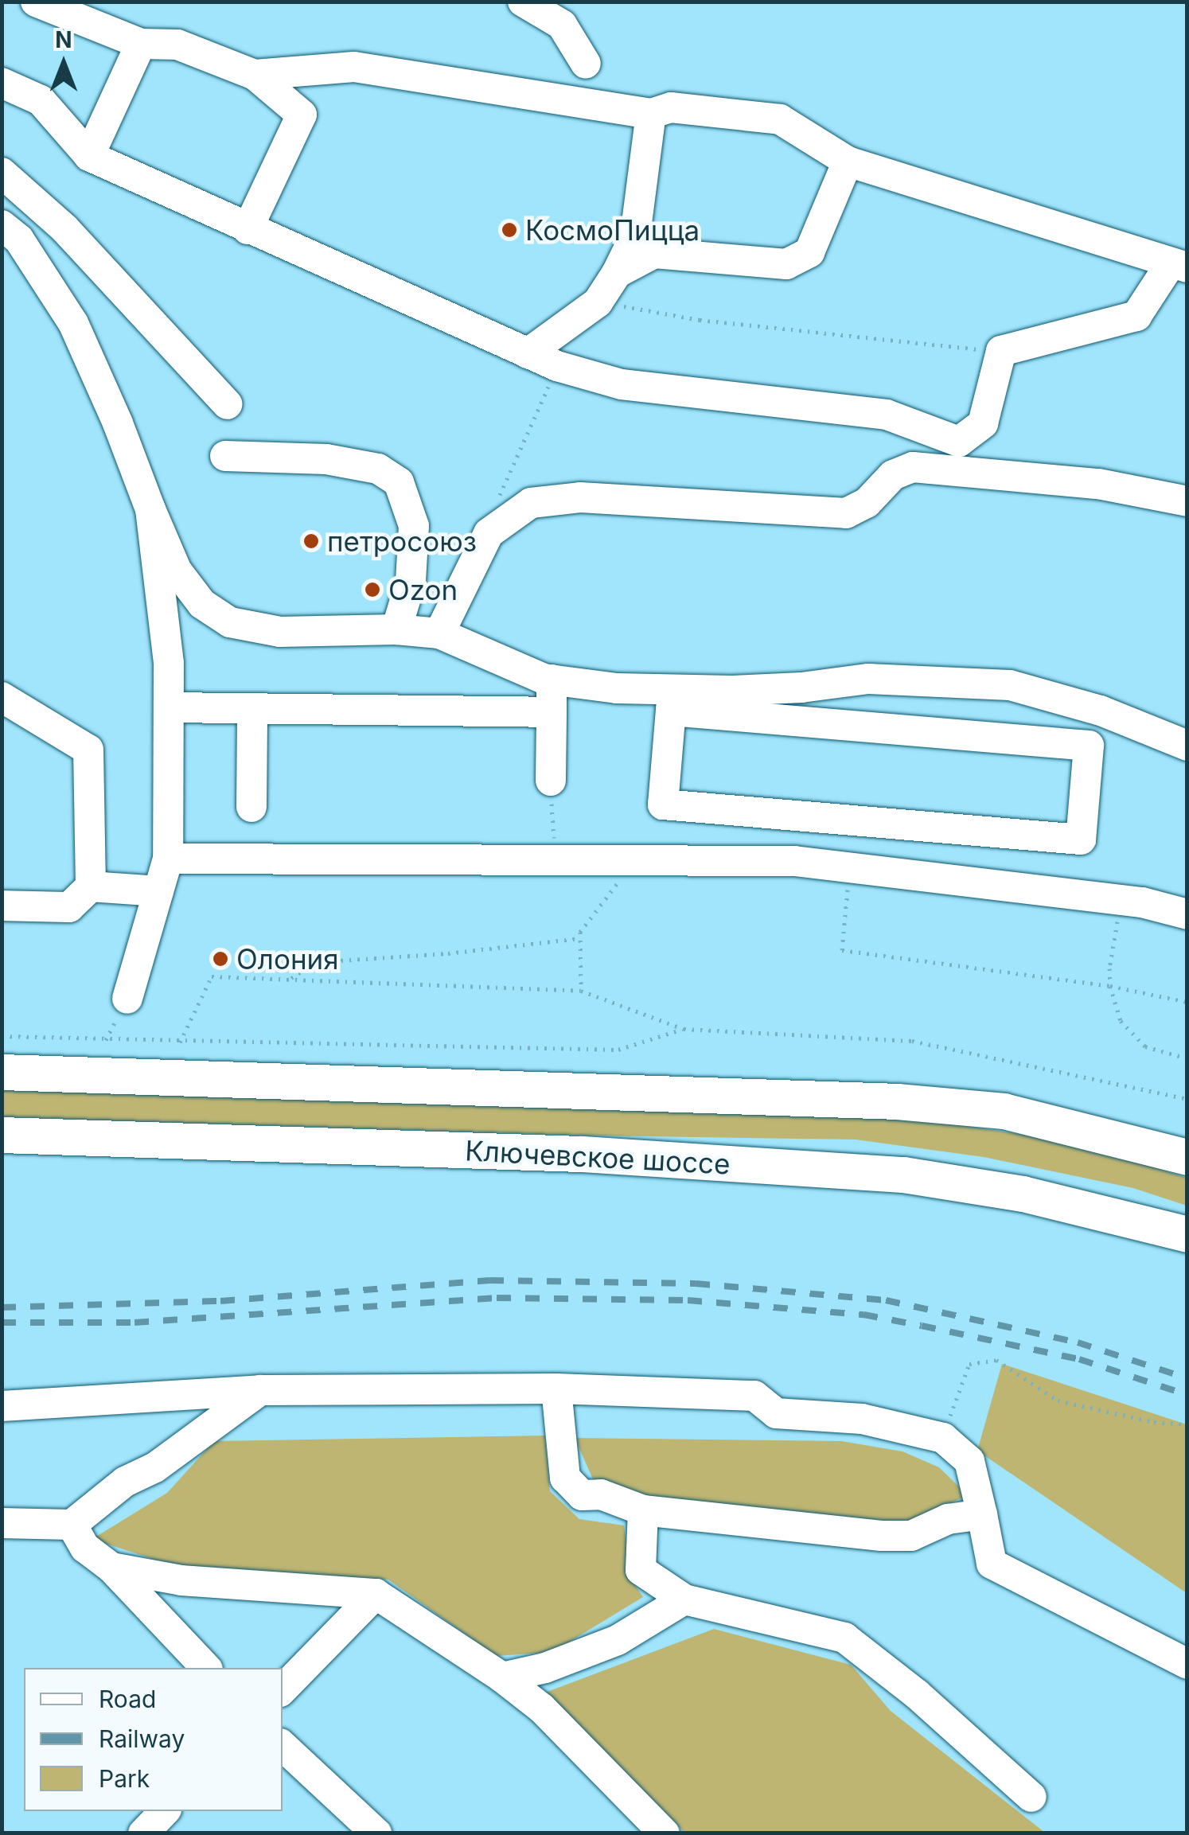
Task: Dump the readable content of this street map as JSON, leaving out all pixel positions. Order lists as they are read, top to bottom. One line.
{"streets":{"main road":["Ключевское шоссе"]},"places":["КосмоПицца","петросоюз","Ozon","Олония"],"legend":["Road","Railway","Park"],"north":"top"}
